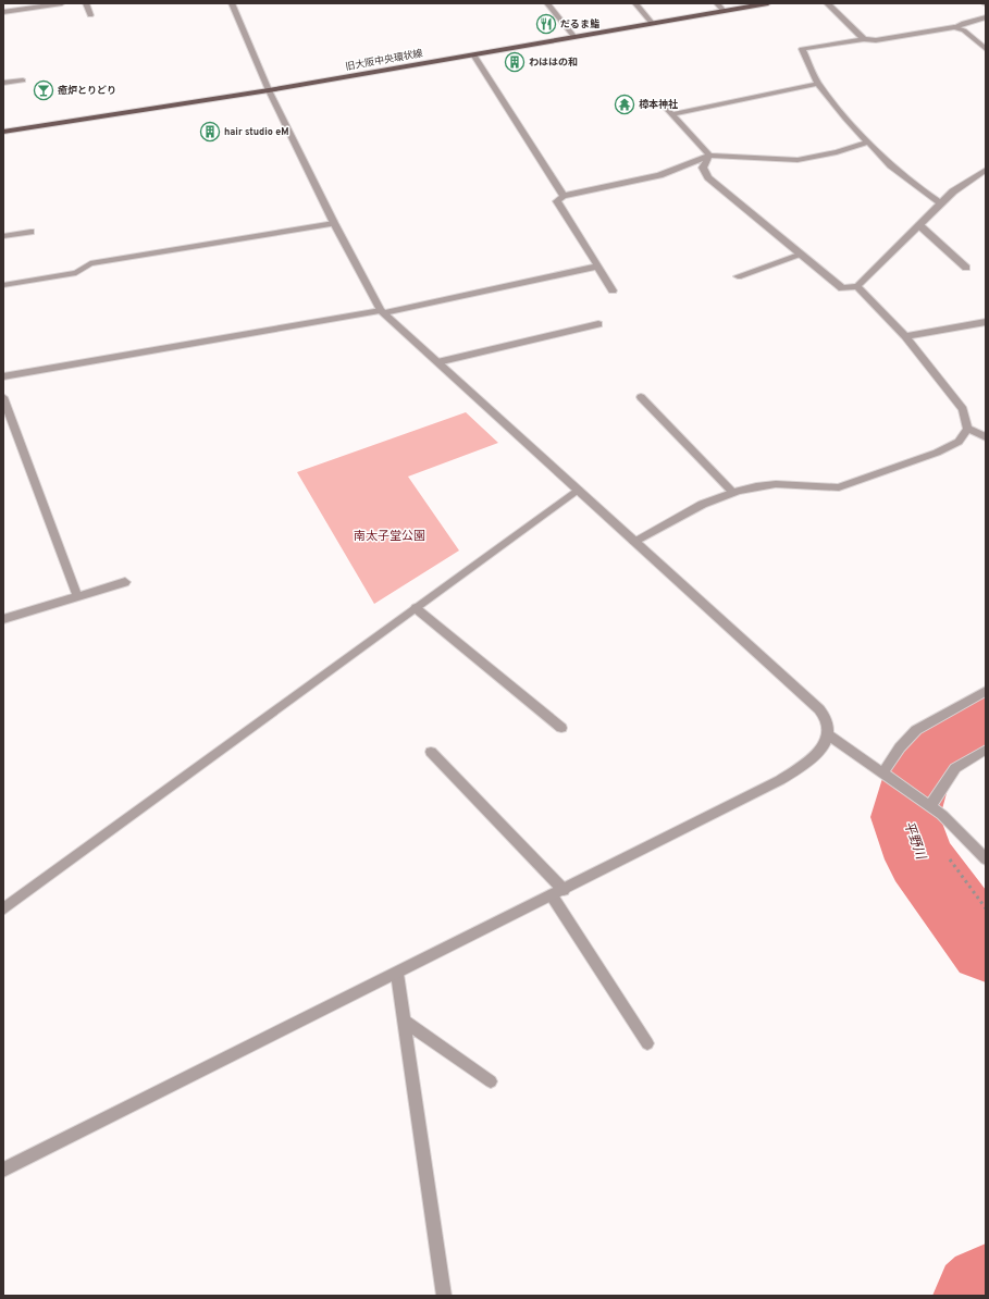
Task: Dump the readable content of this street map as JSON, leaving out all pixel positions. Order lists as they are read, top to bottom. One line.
{"streets":{"main road":["旧大阪中央環状線"]},"water":["平野川"],"parks":["南太子堂公園"],"places":{"restaurant":["だるま鮨"],"building":["わははの和","hair studio eM"],"bar":["癒炉とりどり"],"temple":["樟本神社"]}}
